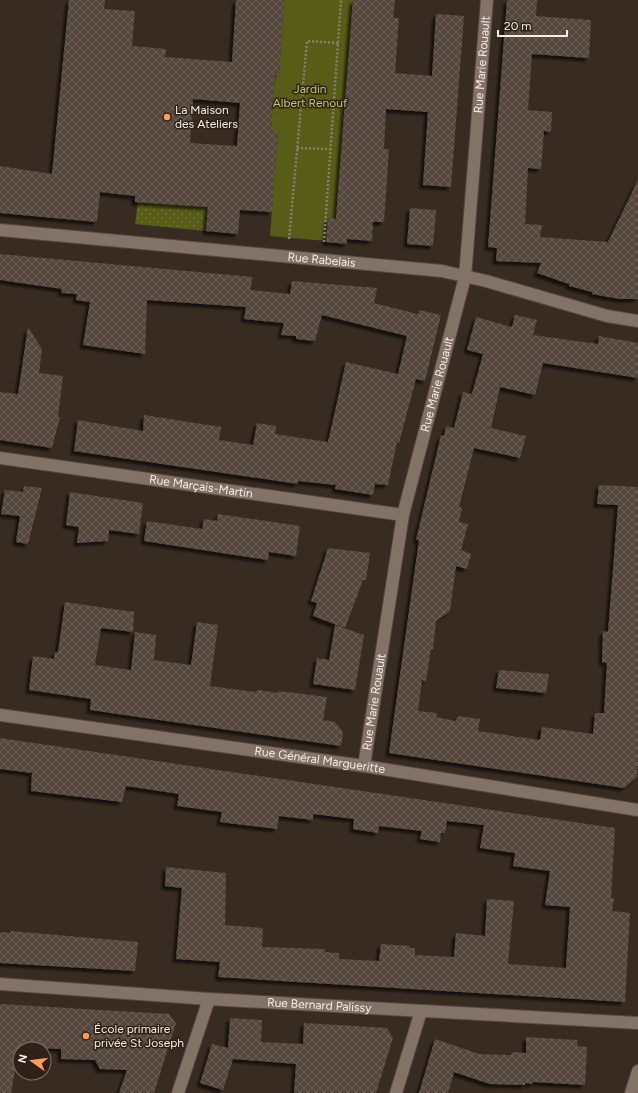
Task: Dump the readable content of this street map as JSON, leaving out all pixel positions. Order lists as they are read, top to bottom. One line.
{"streets":{"street":["Rue Marie Rouault","Rue Rabelais","Rue Marçais-Martin","Rue Général Margueritte","Rue Bernard Palissy"]},"crossings":[["Rue Marie Rouault","Rue Rabelais"],["Rue Marie Rouault","Rue Marçais-Martin"],["Rue Marie Rouault","Rue Général Margueritte"]],"parks":["Jardin Albert Renouf"],"places":["La Maison des Ateliers","École primaire privée St Joseph"],"scale_bar":"20 m","north":"left"}
